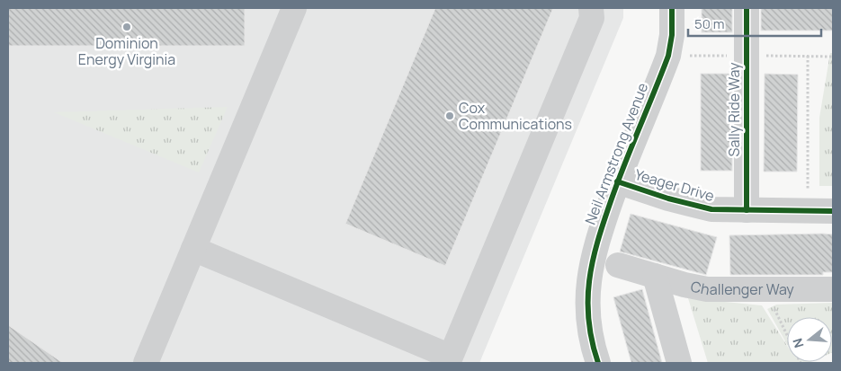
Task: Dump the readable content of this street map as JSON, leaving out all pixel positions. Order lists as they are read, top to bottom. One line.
{"streets":{"street":["Sally Ride Way","Neil Armstrong Avenue","Yeager Drive","Challenger Way"]},"crossings":[["Sally Ride Way","Yeager Drive"],["Neil Armstrong Avenue","Yeager Drive"]],"places":["Dominion Energy Virginia","Cox Communications"],"scale_bar":"50 m","north":"left"}
